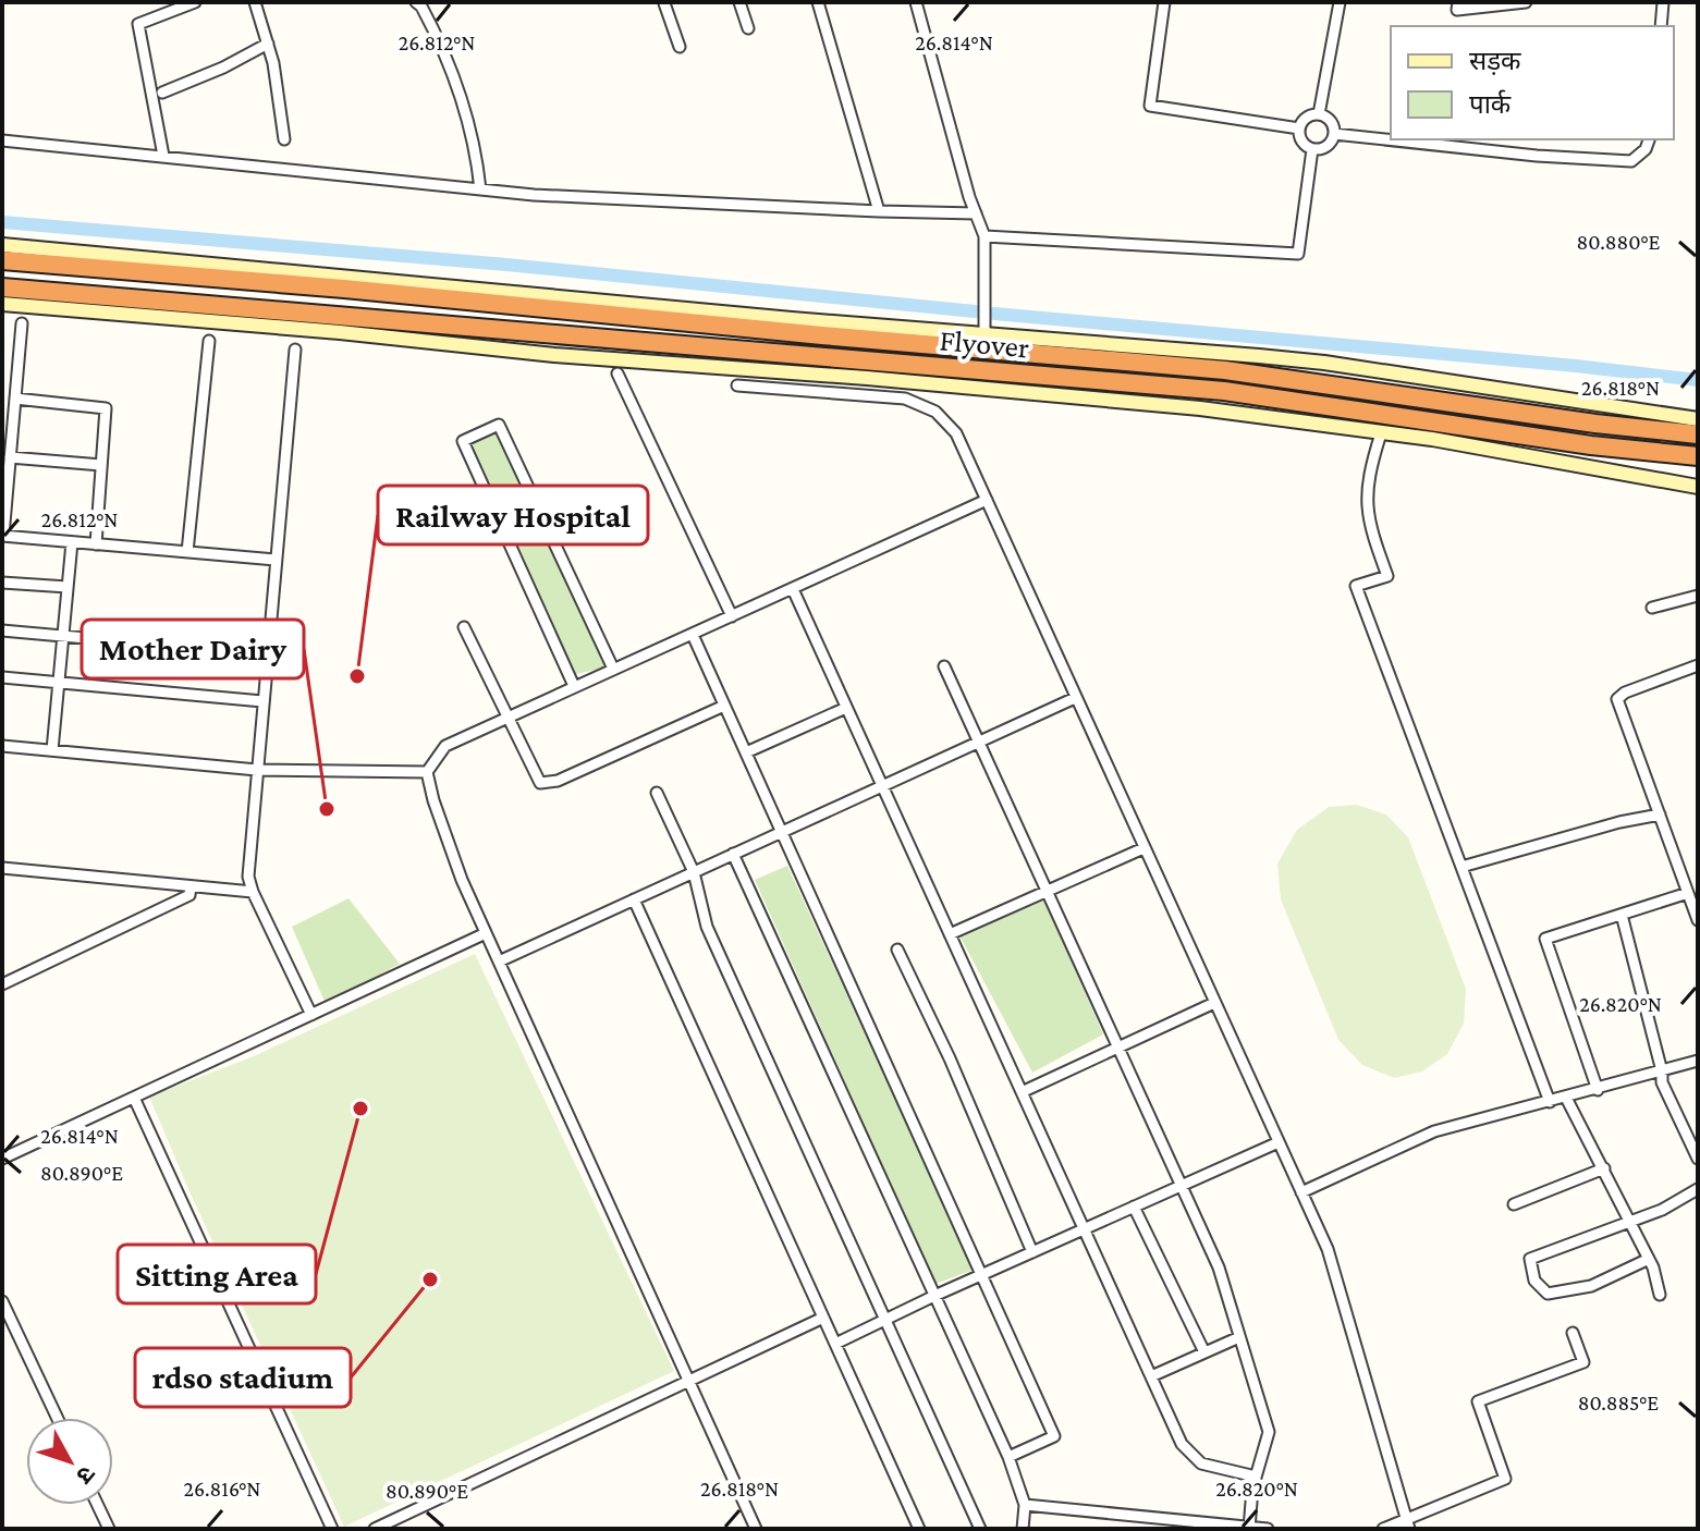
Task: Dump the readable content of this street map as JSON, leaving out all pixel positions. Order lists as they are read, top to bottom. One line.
{"streets":{"highway":["Flyover"]},"places":["Railway Hospital","Mother Dairy","Sitting Area","rdso stadium"],"legend":["सड़क","पार्क"],"north":"bottom right","coordinates":["26.812°N","26.814°N","80.880°E","26.818°N","26.820°N","80.890°E","80.885°E","26.816°N"]}
